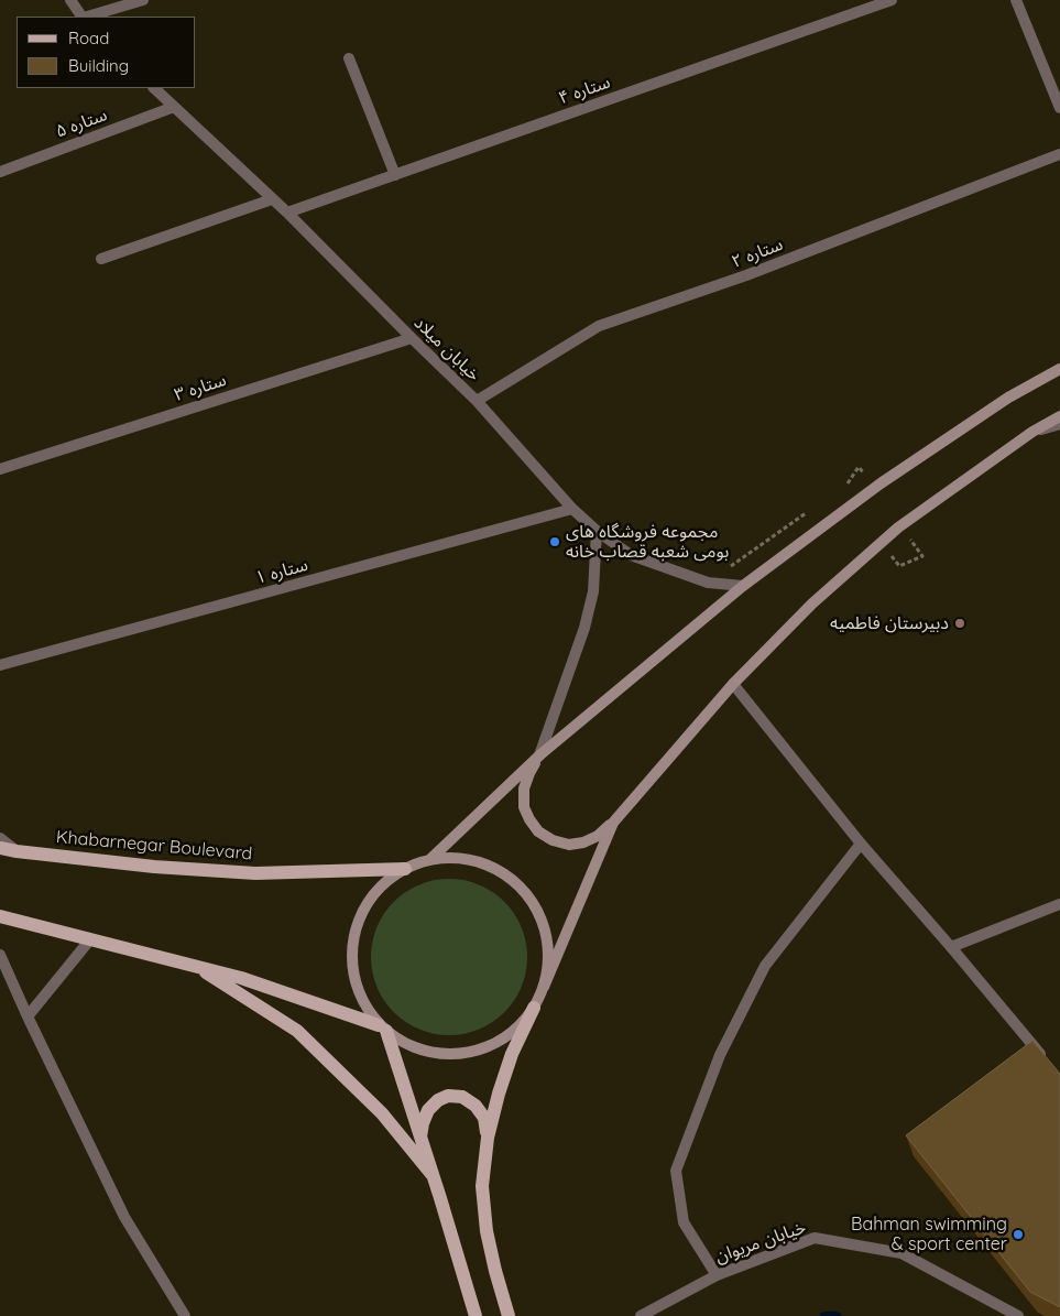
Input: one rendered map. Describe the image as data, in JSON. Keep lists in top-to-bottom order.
{
  "streets": {
    "main road": ["Khabarnegar Boulevard"],
    "street": [
      "ستاره ۴",
      "ستاره ۵",
      "ستاره ۲",
      "خیابان میلاد",
      "ستاره ۳",
      "ستاره ۱",
      "خیابان مریوان"
    ]
  },
  "crossings": [
    ["ستاره ۴", "خیابان میلاد"],
    ["ستاره ۵", "خیابان میلاد"],
    ["ستاره ۲", "خیابان میلاد"],
    ["خیابان میلاد", "ستاره ۳"],
    ["خیابان میلاد", "ستاره ۱"]
  ],
  "places": ["مجموعه فروشگاه های بومی شعبه قصاب خانه", "دبیرستان فاطمیه", "Bahman swimming & sport center"],
  "legend": ["Road", "Building"]
}
